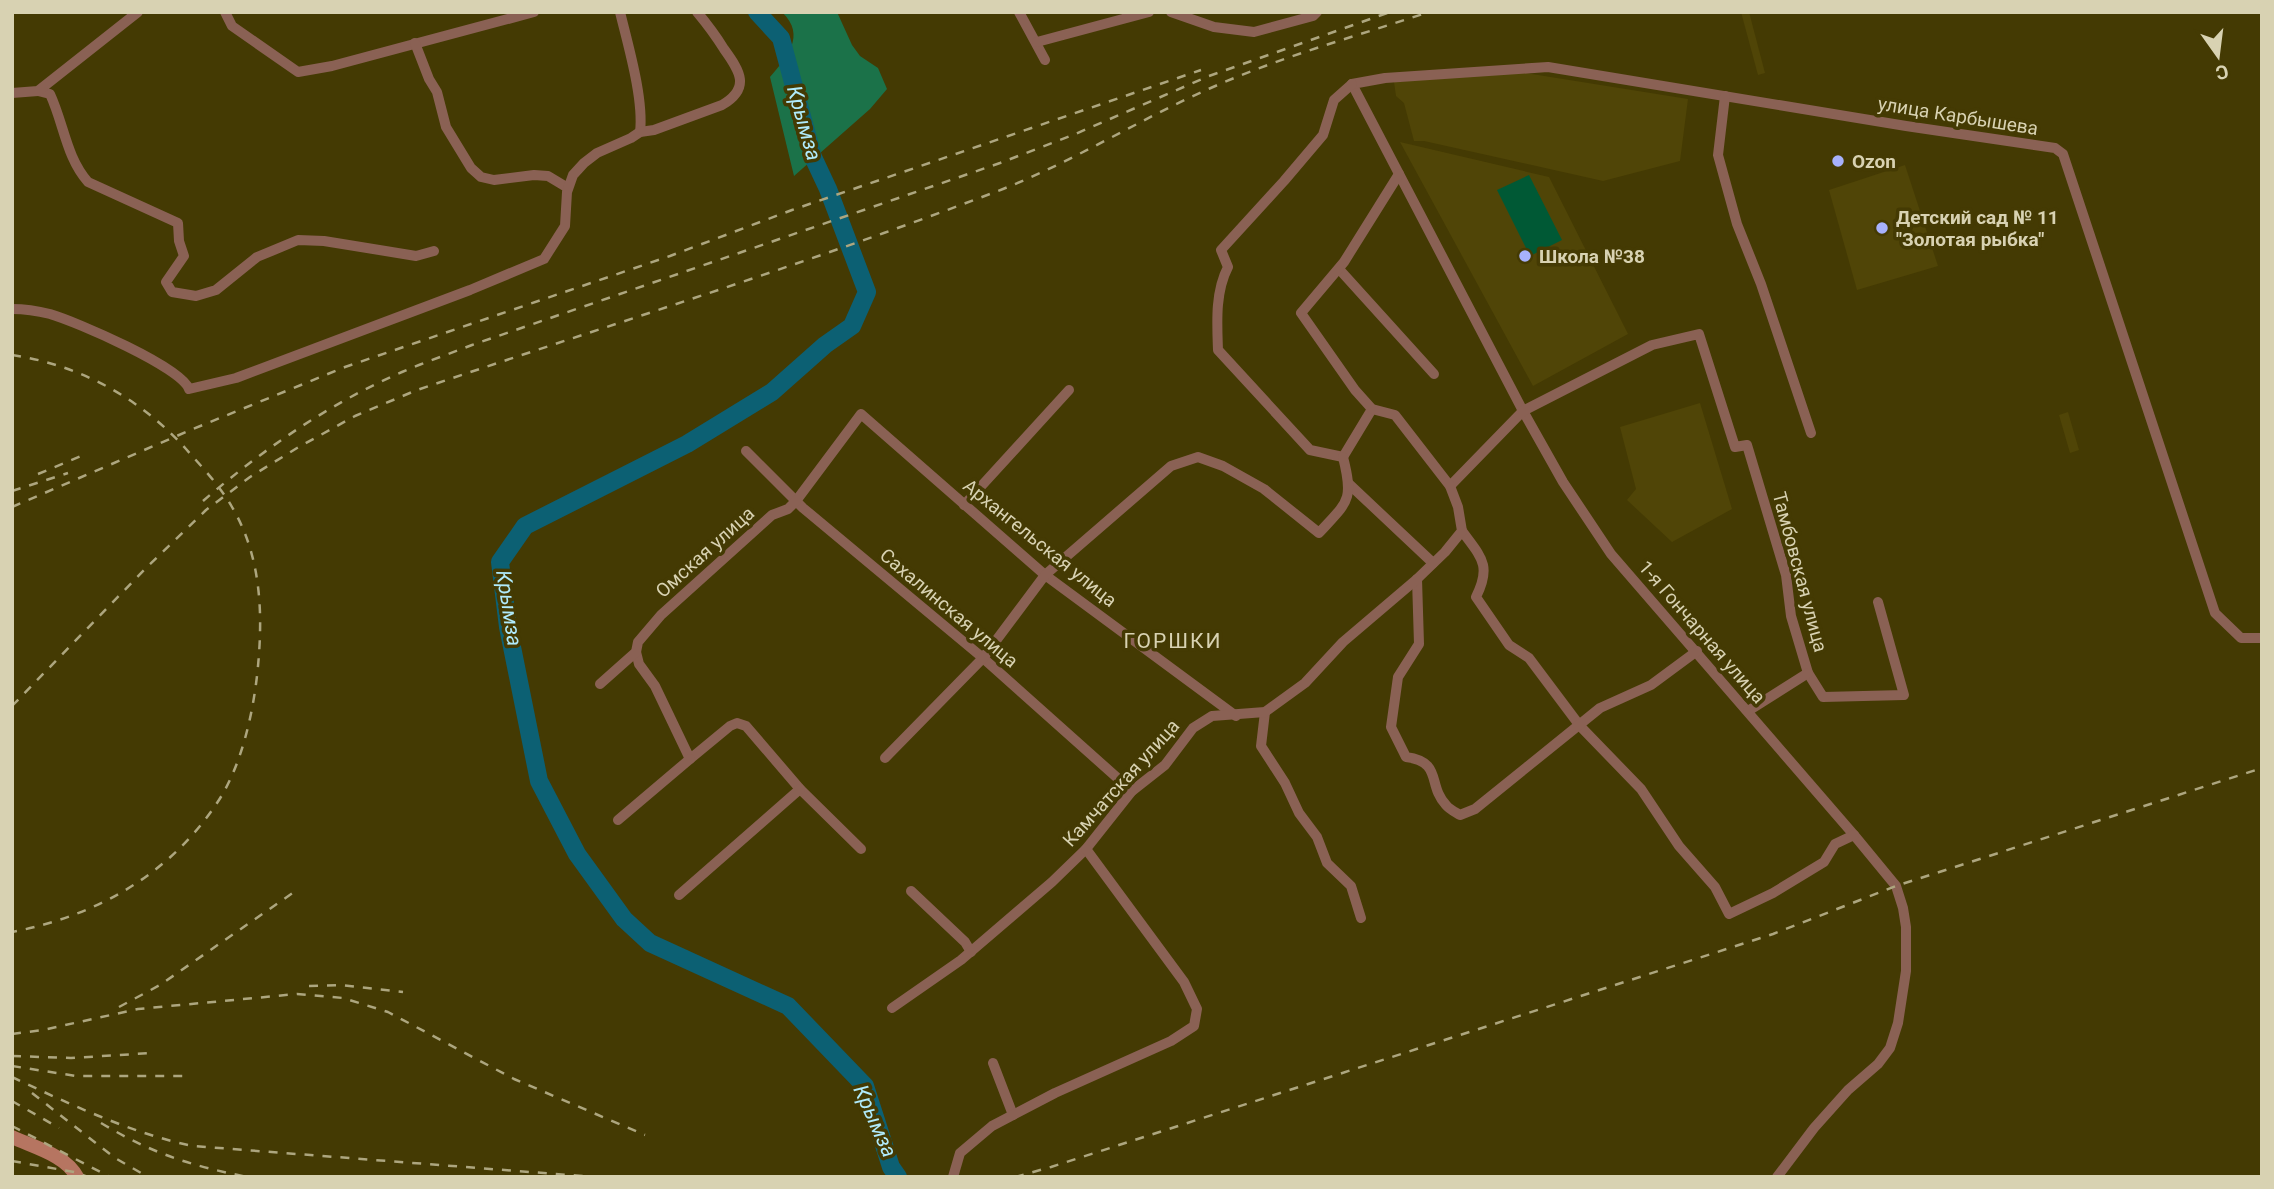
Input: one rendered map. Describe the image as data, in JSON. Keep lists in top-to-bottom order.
{
  "streets": {
    "street": [
      "улица Карбышева",
      "Архангельская улица",
      "Омская улица",
      "Тамбовская улица",
      "Сахалинская улица",
      "1-я Гончарная улица",
      "Камчатская улица"
    ]
  },
  "crossings": [
    ["улица Карбышева", "1-я Гончарная улица"],
    ["Архангельская улица", "Омская улица"],
    ["Архангельская улица", "Камчатская улица"],
    ["Омская улица", "Сахалинская улица"],
    ["Тамбовская улица", "1-я Гончарная улица"],
    ["Сахалинская улица", "Камчатская улица"]
  ],
  "districts": ["ГОРШКИ"],
  "water": ["Крымза"],
  "places": ["Ozon", "Детский сад № 11 \"Золотая рыбка\"", "Школа №38"],
  "north": "bottom"
}
